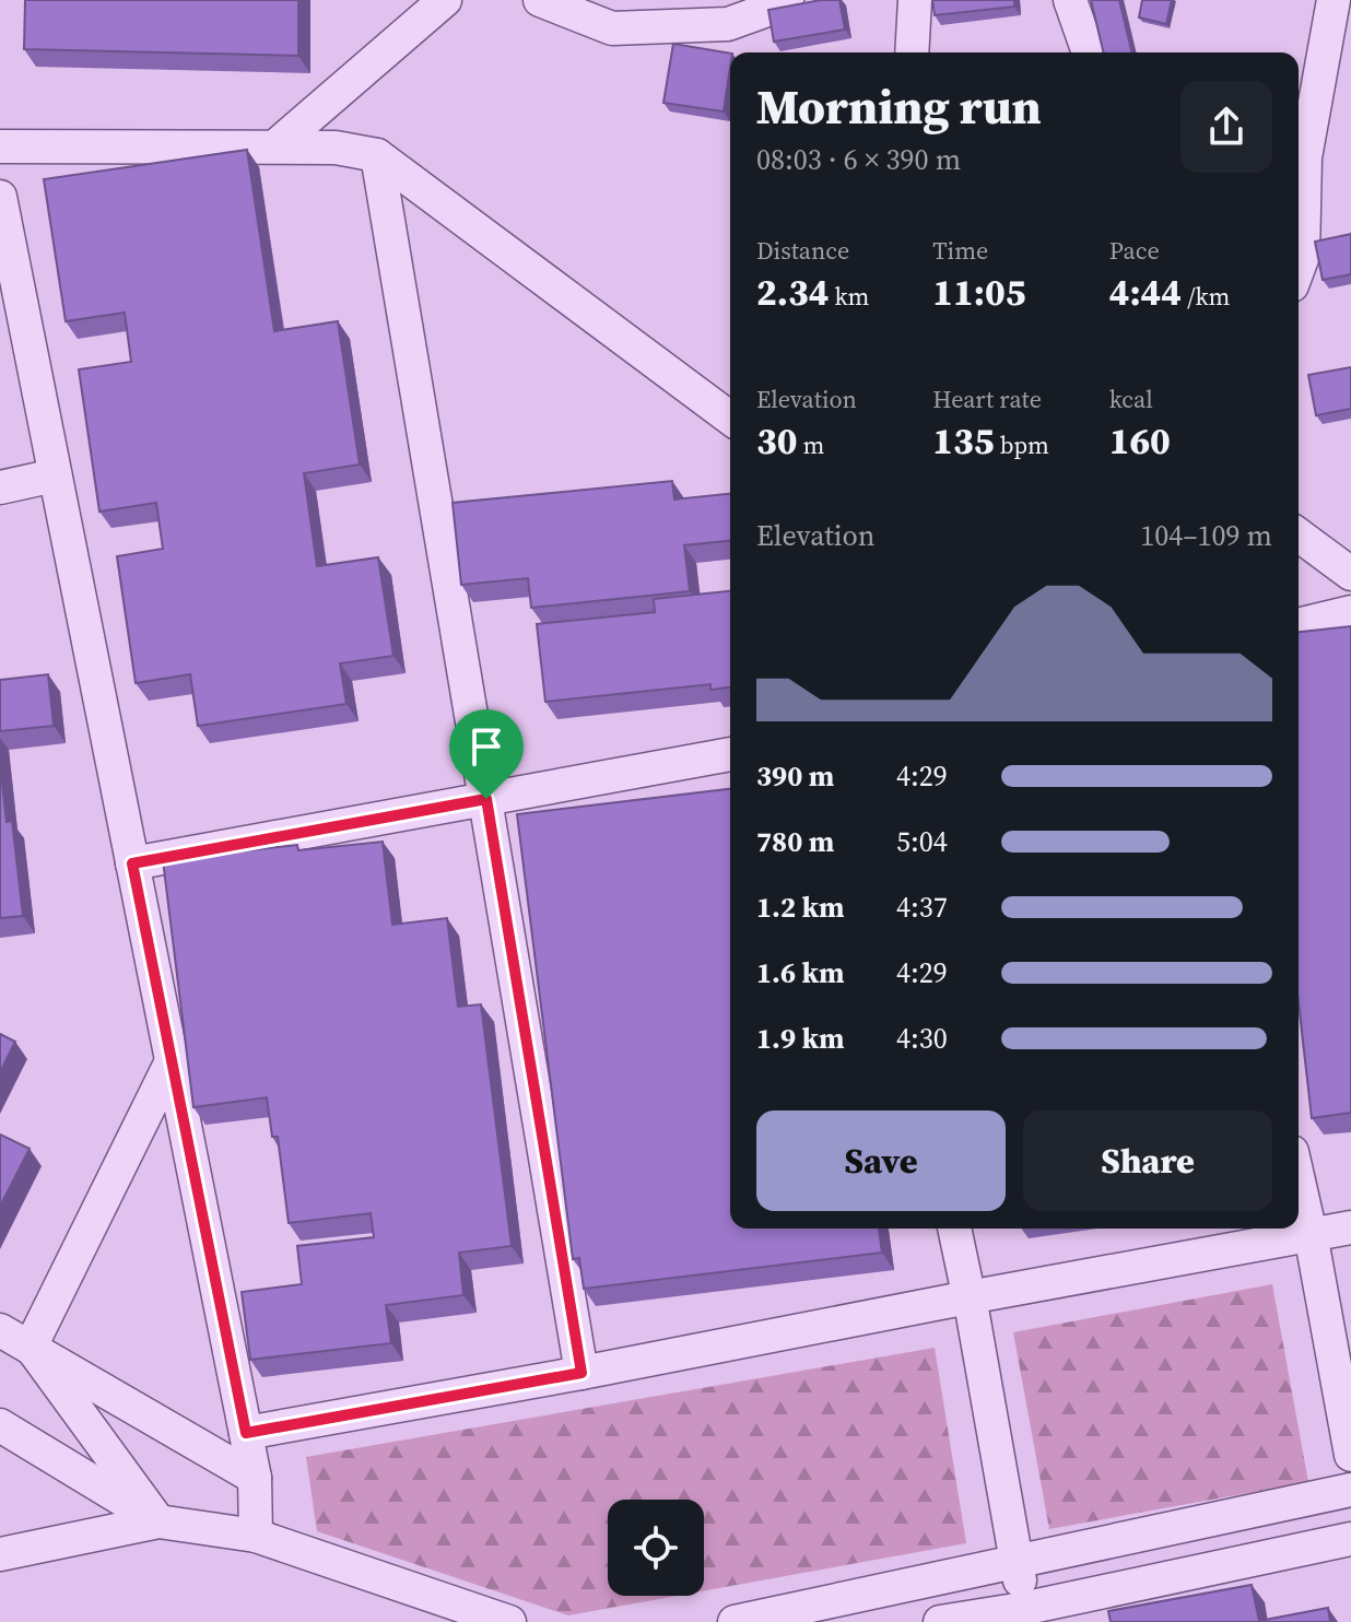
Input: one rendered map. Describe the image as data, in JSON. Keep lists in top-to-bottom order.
{
  "page": {
    "heading": ["Morning run", "08:03 · 6 × 390 m"],
    "stats": [
      ["Distance", "2.34 km"],
      ["Time", "11:05"],
      ["Pace", "4:44 /km"],
      ["Elevation", "30 m"],
      ["Heart rate", "135 bpm"],
      ["kcal", "160"]
    ],
    "chart": ["Elevation", "104–109 m"],
    "list": [
      {
        "name": "390 m",
        "note": "4:29"
      },
      {
        "name": "780 m",
        "note": "5:04"
      },
      {
        "name": "1.2 km",
        "note": "4:37"
      },
      {
        "name": "1.6 km",
        "note": "4:29"
      },
      {
        "name": "1.9 km",
        "note": "4:30"
      }
    ],
    "buttons": ["Save", "Share"]
  }
}
